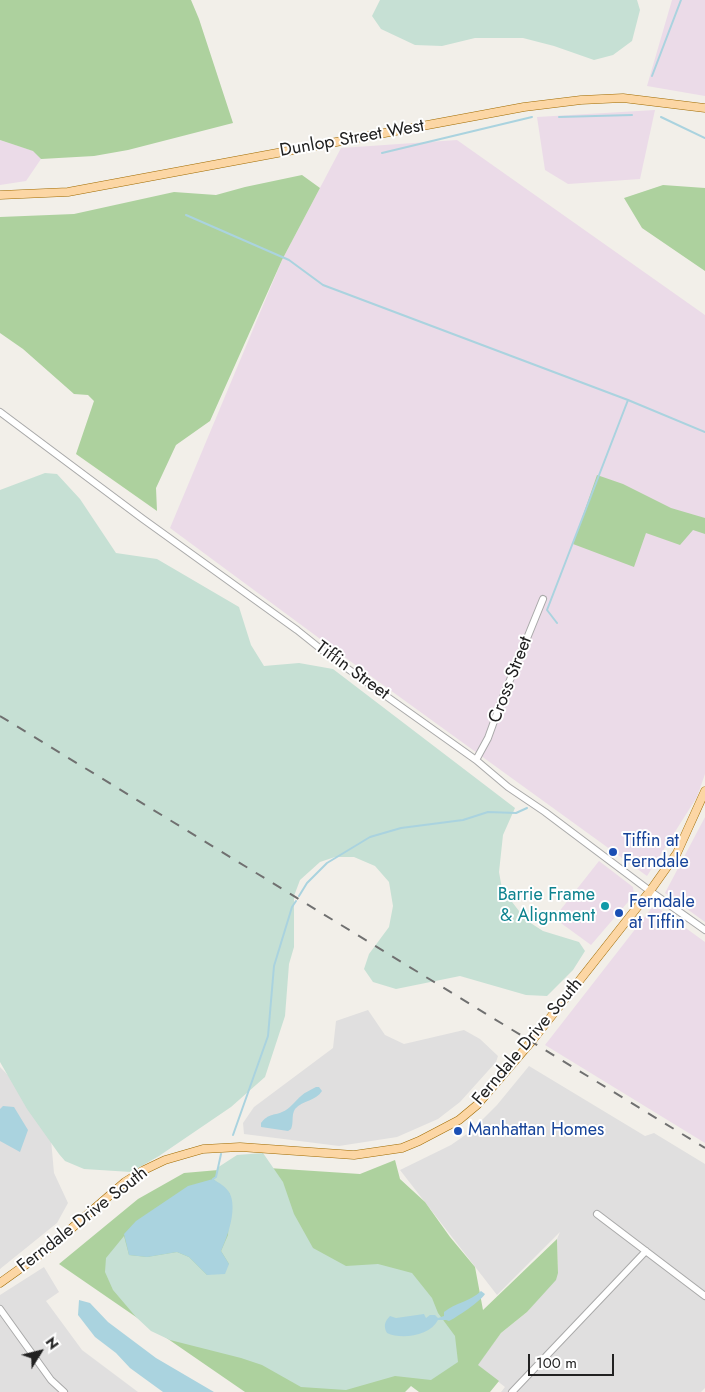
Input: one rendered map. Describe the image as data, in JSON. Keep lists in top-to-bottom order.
{
  "streets": {
    "main road": ["Dunlop Street West", "Ferndale Drive South"],
    "street": ["Tiffin Street", "Cross Street"]
  },
  "crossings": [
    ["Tiffin Street", "Cross Street"],
    ["Tiffin Street", "Ferndale Drive South"]
  ],
  "places": [
    "Tiffin at Ferndale",
    "Barrie Frame & Alignment",
    "Ferndale at Tiffin",
    "Manhattan Homes"
  ],
  "scale_bar": "100 m",
  "north": "top right"
}
